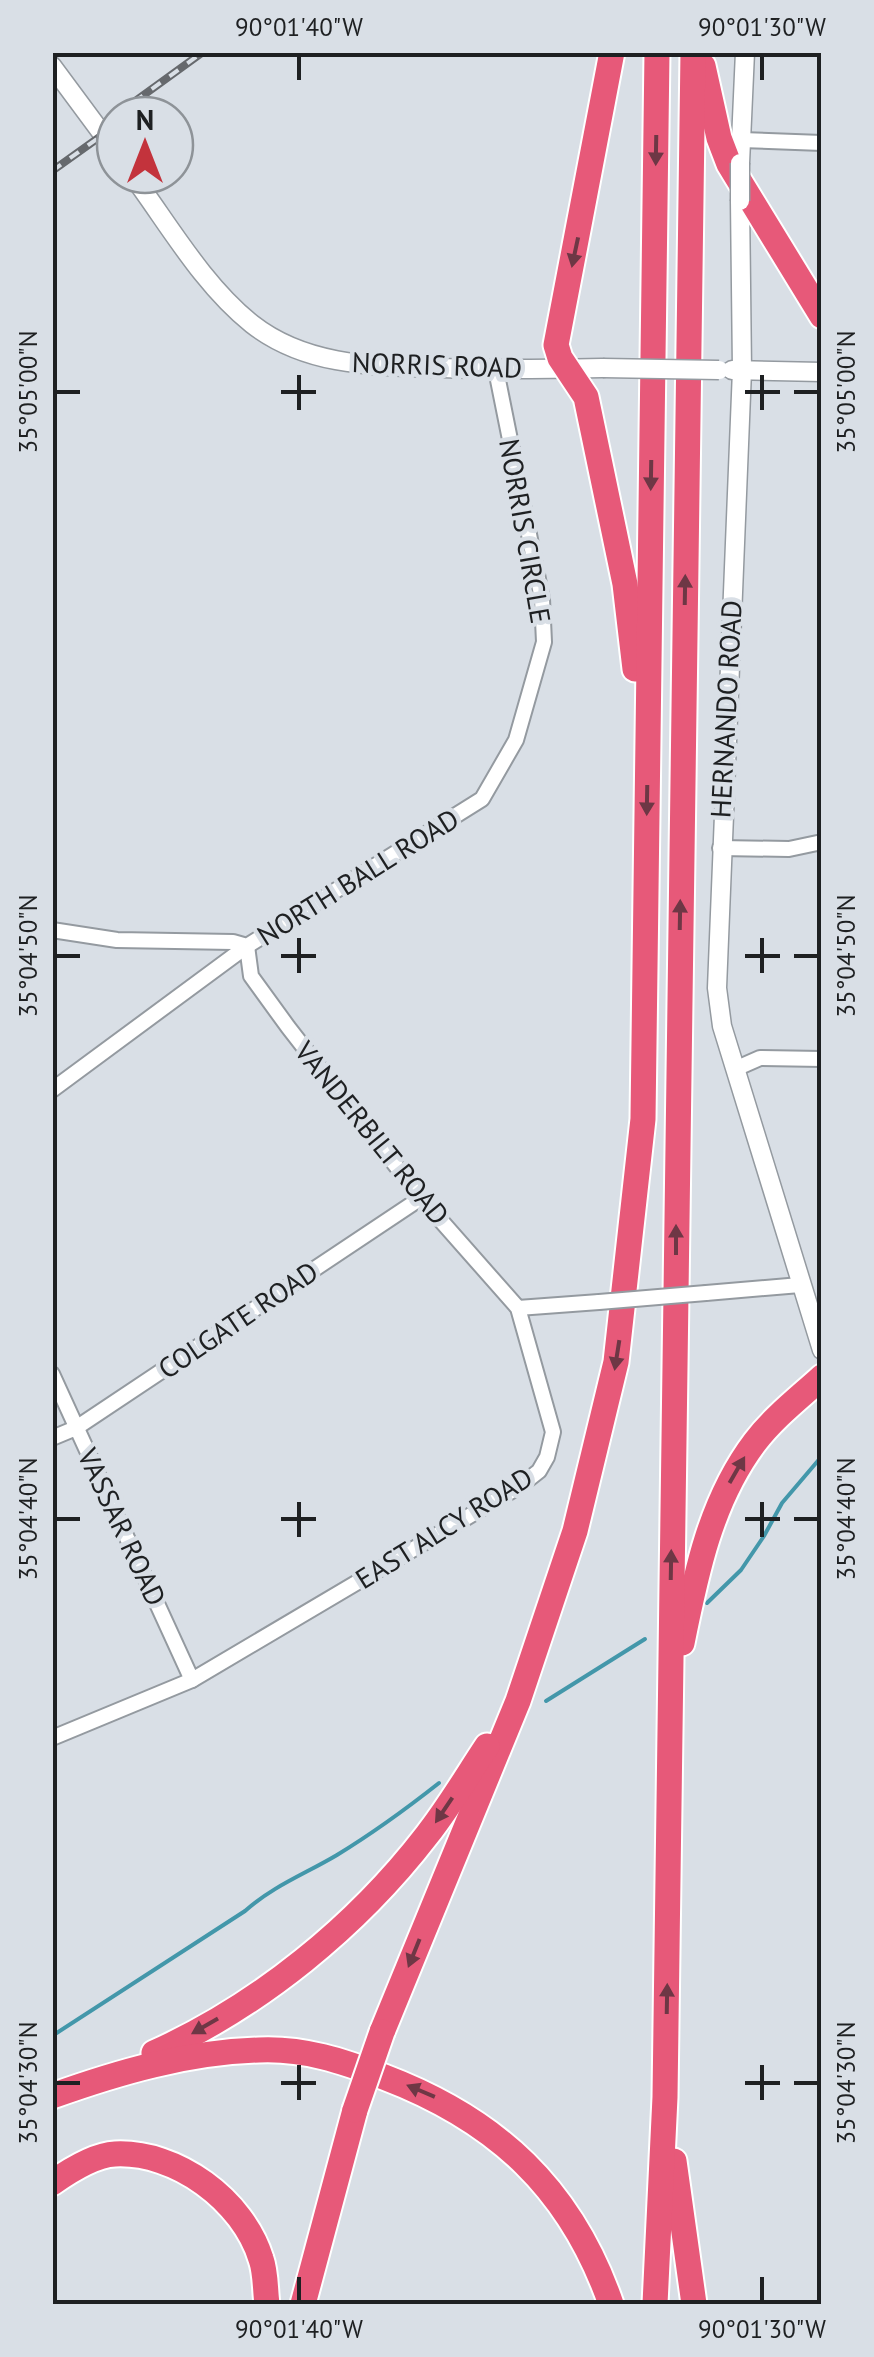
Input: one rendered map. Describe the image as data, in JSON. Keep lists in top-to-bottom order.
{
  "streets": {
    "main road": ["NORRIS ROAD", "HERNANDO ROAD"],
    "street": [
      "NORRIS CIRCLE",
      "NORTH BALL ROAD",
      "VANDERBILT ROAD",
      "COLGATE ROAD",
      "VASSAR ROAD",
      "EAST ALCY ROAD"
    ]
  },
  "crossings": [
    ["NORRIS ROAD", "NORRIS CIRCLE"],
    ["NORRIS ROAD", "HERNANDO ROAD"],
    ["NORRIS CIRCLE", "NORTH BALL ROAD"],
    ["NORTH BALL ROAD", "VANDERBILT ROAD"],
    ["VANDERBILT ROAD", "COLGATE ROAD"],
    ["VANDERBILT ROAD", "EAST ALCY ROAD"],
    ["COLGATE ROAD", "VASSAR ROAD"],
    ["VASSAR ROAD", "EAST ALCY ROAD"]
  ],
  "north": "top",
  "coordinates": [
    "90°01'40\"W",
    "90°01'30\"W",
    "35°05'00\"N",
    "35°04'50\"N",
    "35°04'40\"N",
    "35°04'30\"N"
  ]
}
